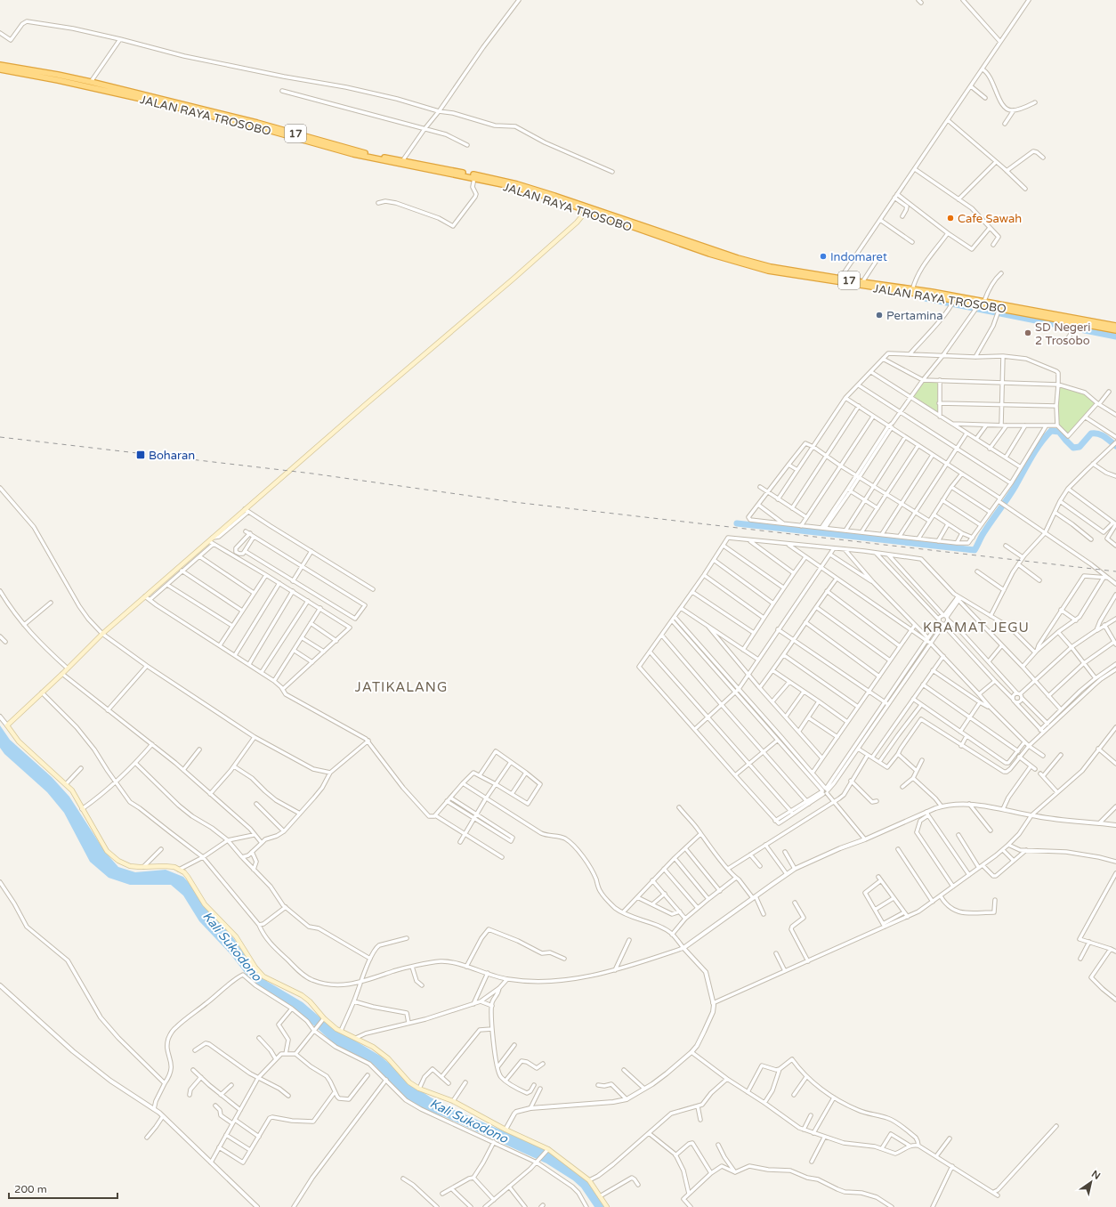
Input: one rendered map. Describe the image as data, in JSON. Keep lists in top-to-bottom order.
{
  "streets": {
    "highway": ["JALAN RAYA TROSOBO", "17"]
  },
  "districts": ["KRAMAT JEGU", "JATIKALANG"],
  "water": ["Kali Sukodono"],
  "places": {
    "other": [
      "Cafe Sawah",
      "Indomaret",
      "Pertamina",
      "SD Negeri 2 Trosobo"
    ],
    "transit": ["Boharan"]
  },
  "scale_bar": "200 m",
  "north": "top right"
}
